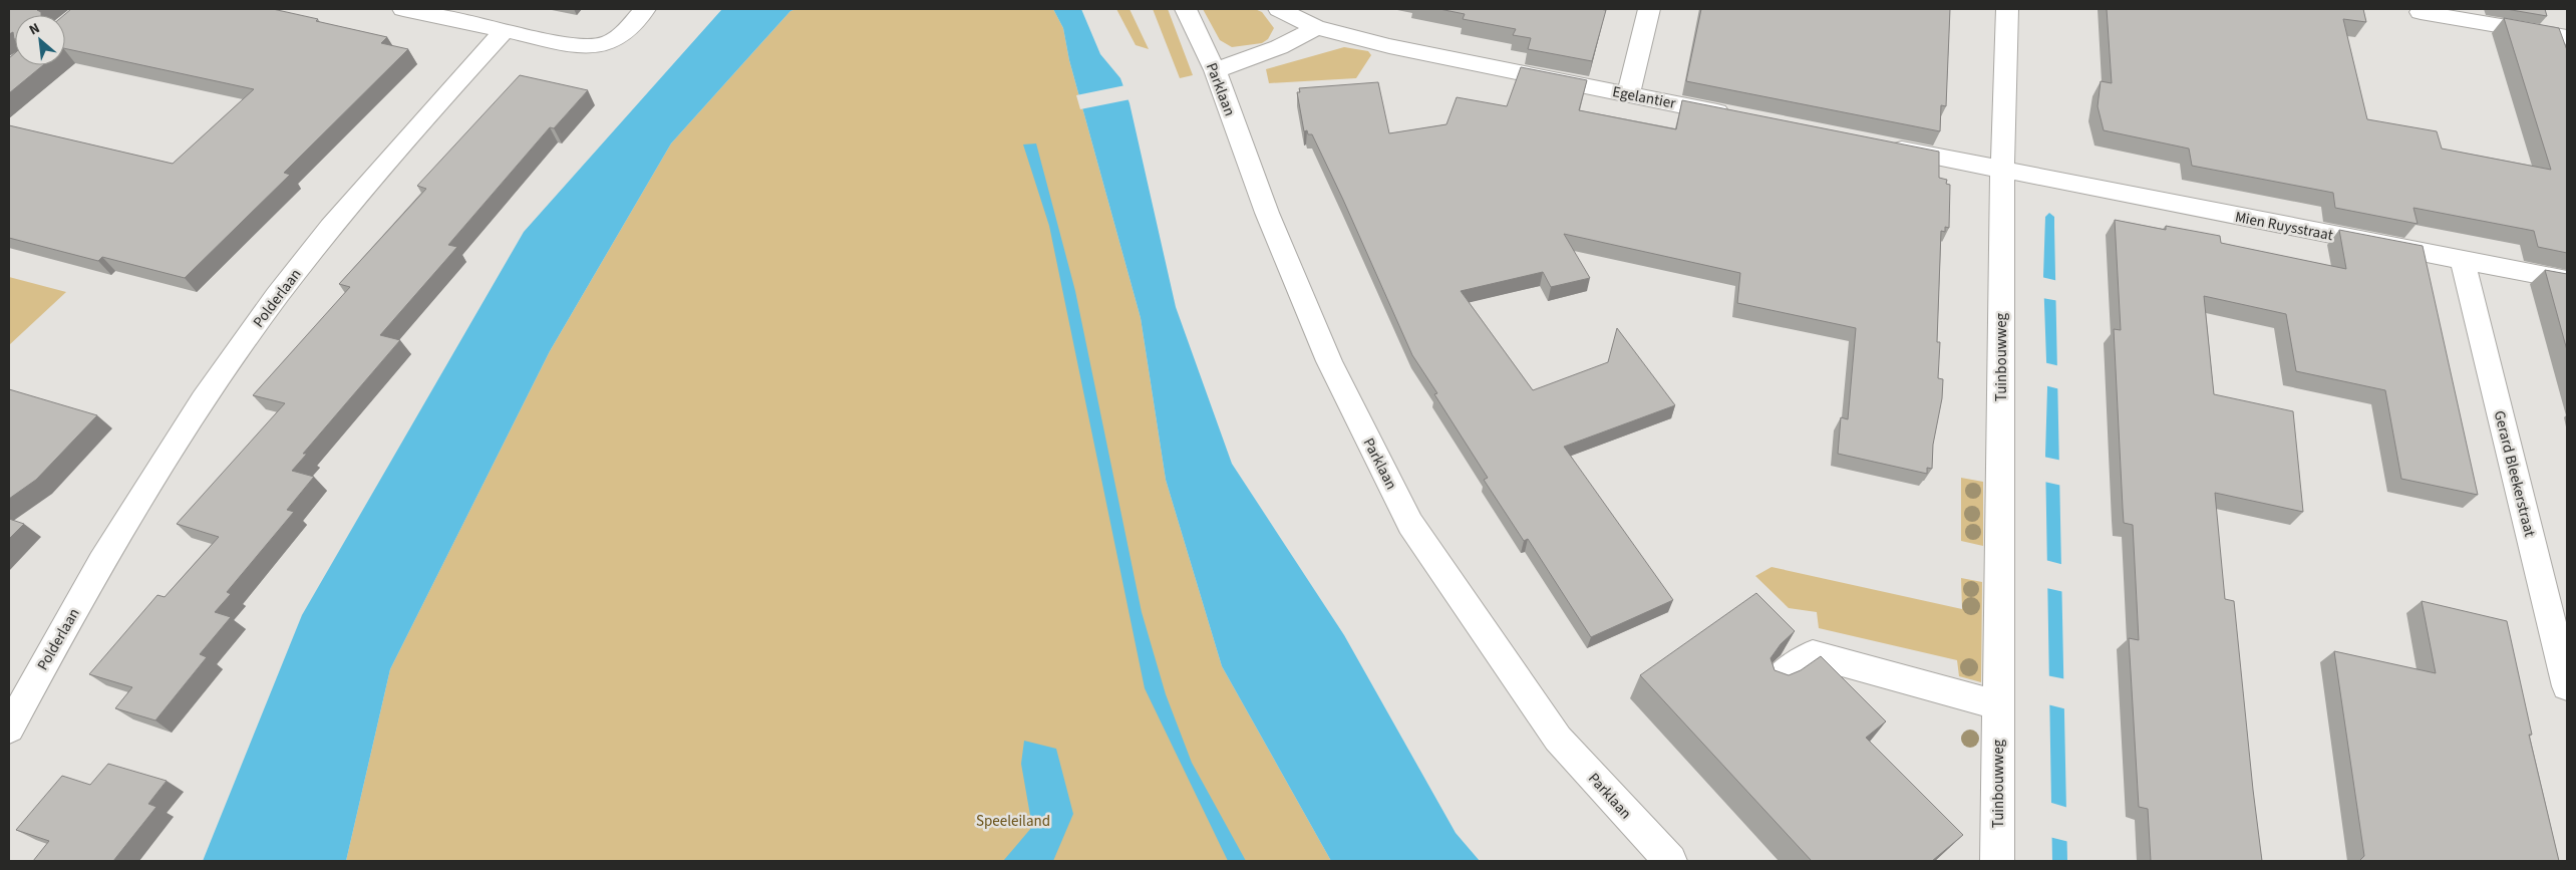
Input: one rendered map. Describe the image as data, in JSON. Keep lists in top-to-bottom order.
{
  "streets": {
    "street": [
      "Parklaan",
      "Egelantier",
      "Mien Ruysstraat",
      "Polderlaan",
      "Tuinbouwweg",
      "Gerard Bleekerstraat"
    ]
  },
  "crossings": [
    ["Mien Ruysstraat", "Tuinbouwweg"],
    ["Mien Ruysstraat", "Gerard Bleekerstraat"]
  ],
  "parks": ["Speeleiland"],
  "north": "top left"
}
